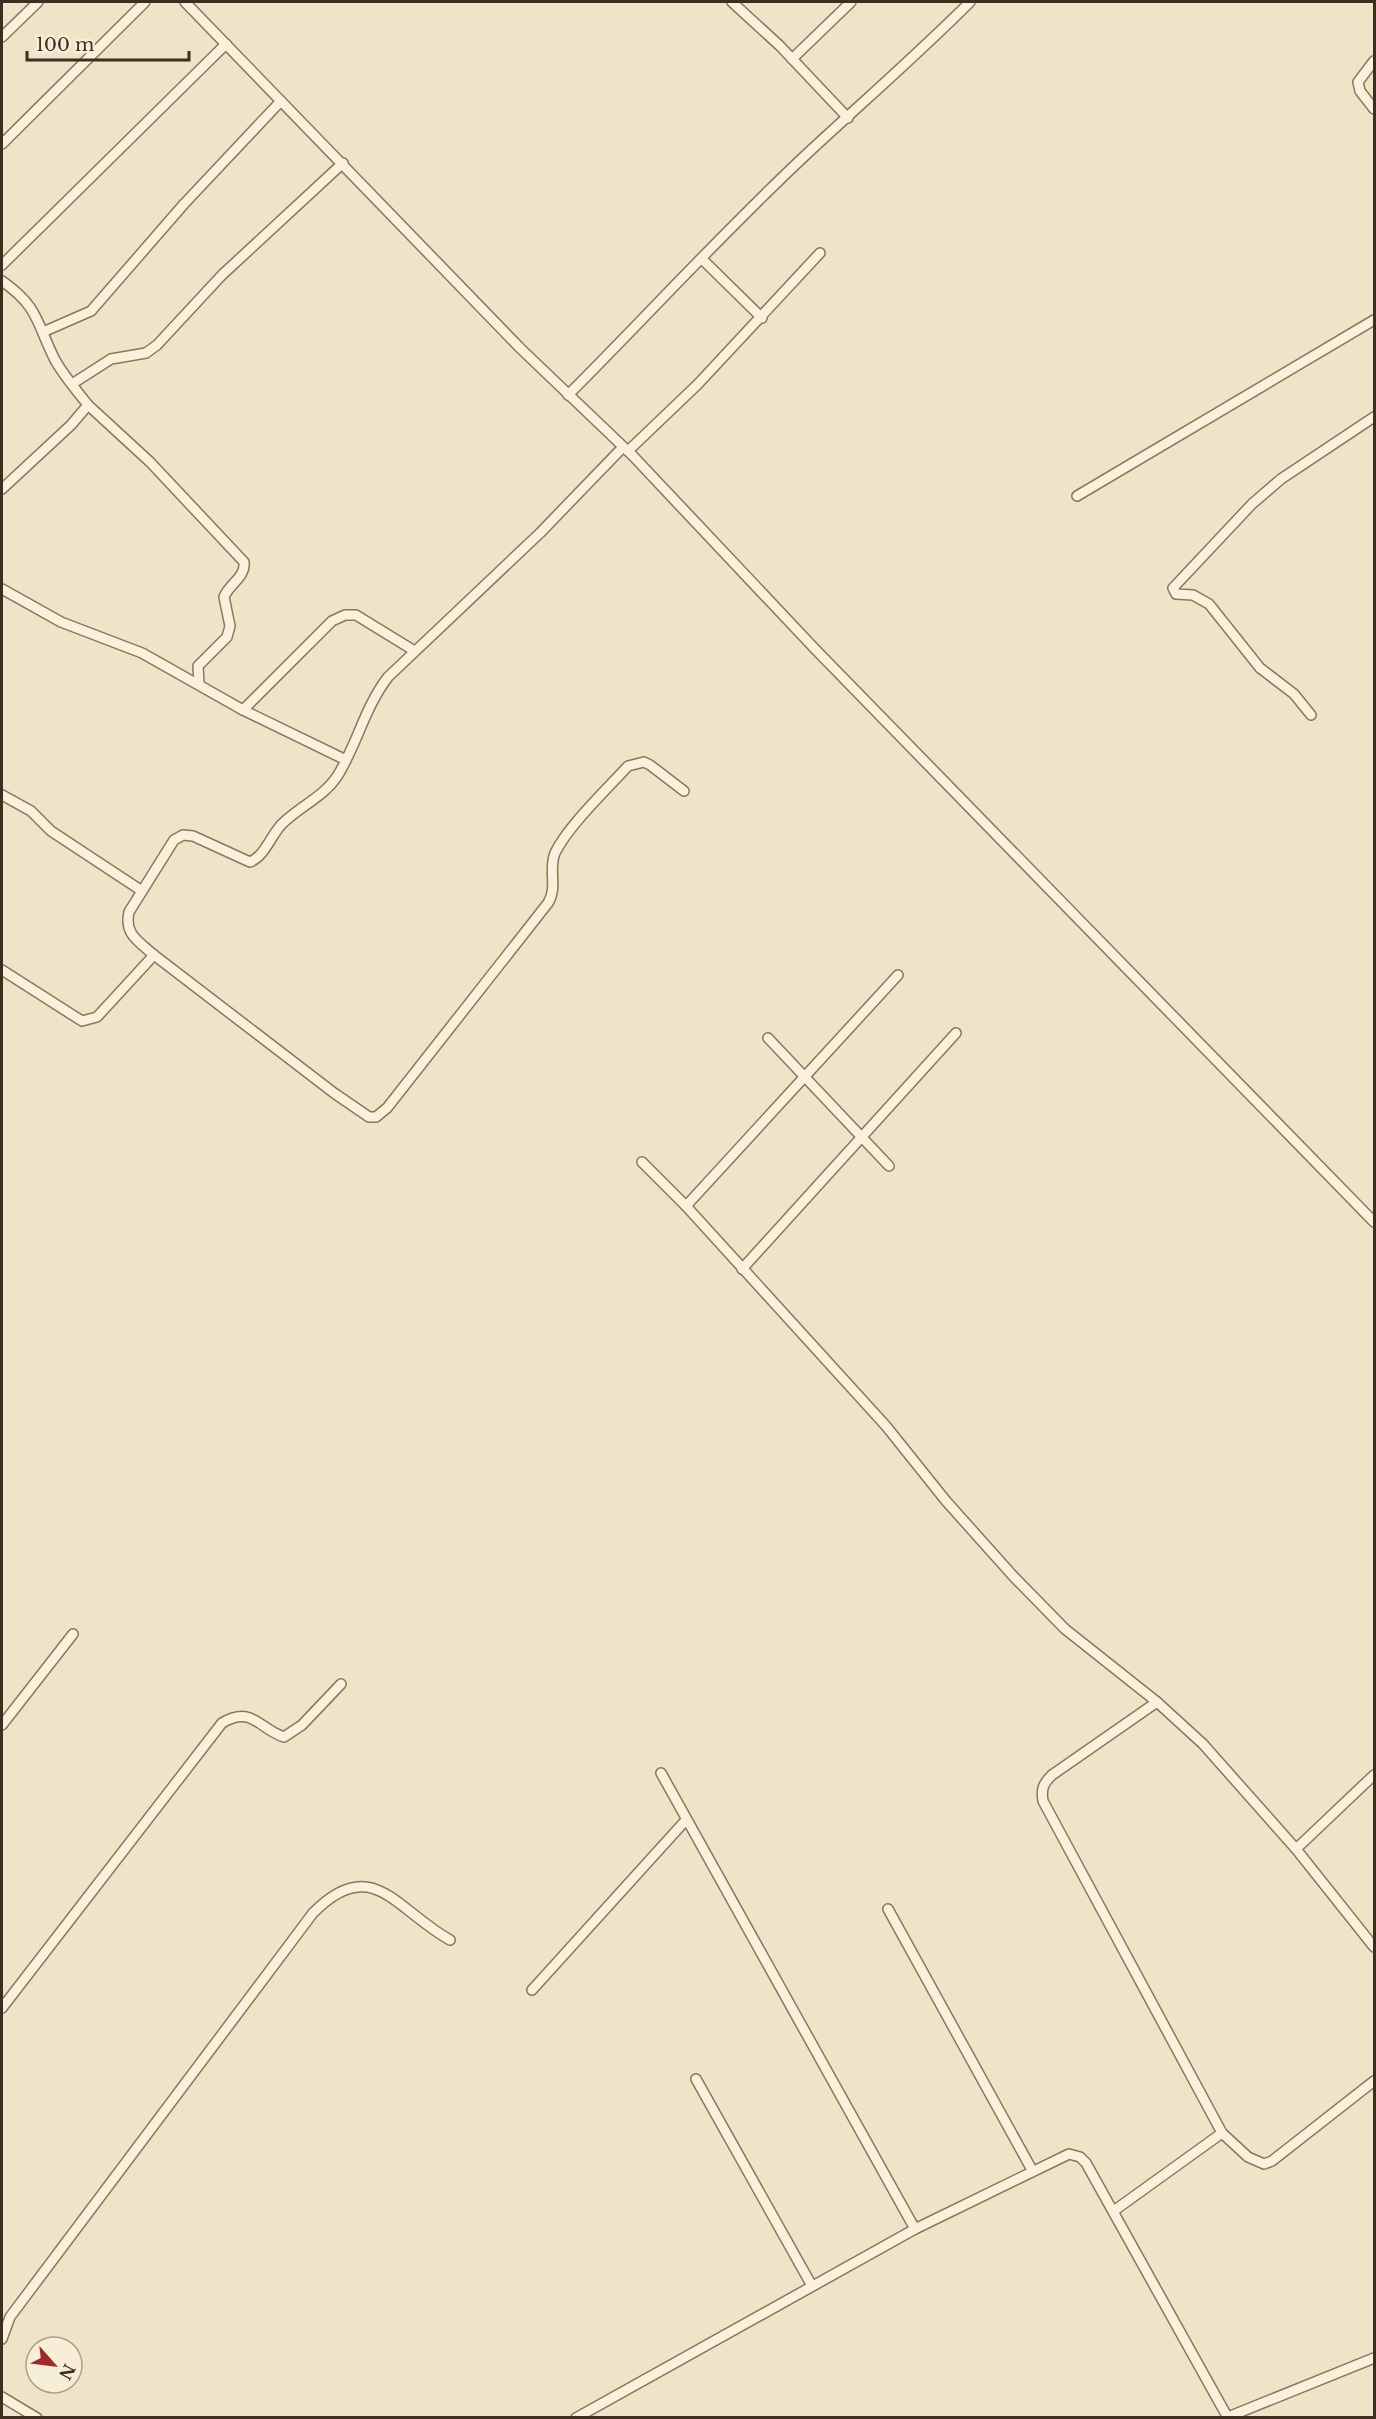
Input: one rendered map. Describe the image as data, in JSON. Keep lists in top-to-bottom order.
{
  "scale_bar": "100 m",
  "north": "bottom right"
}
